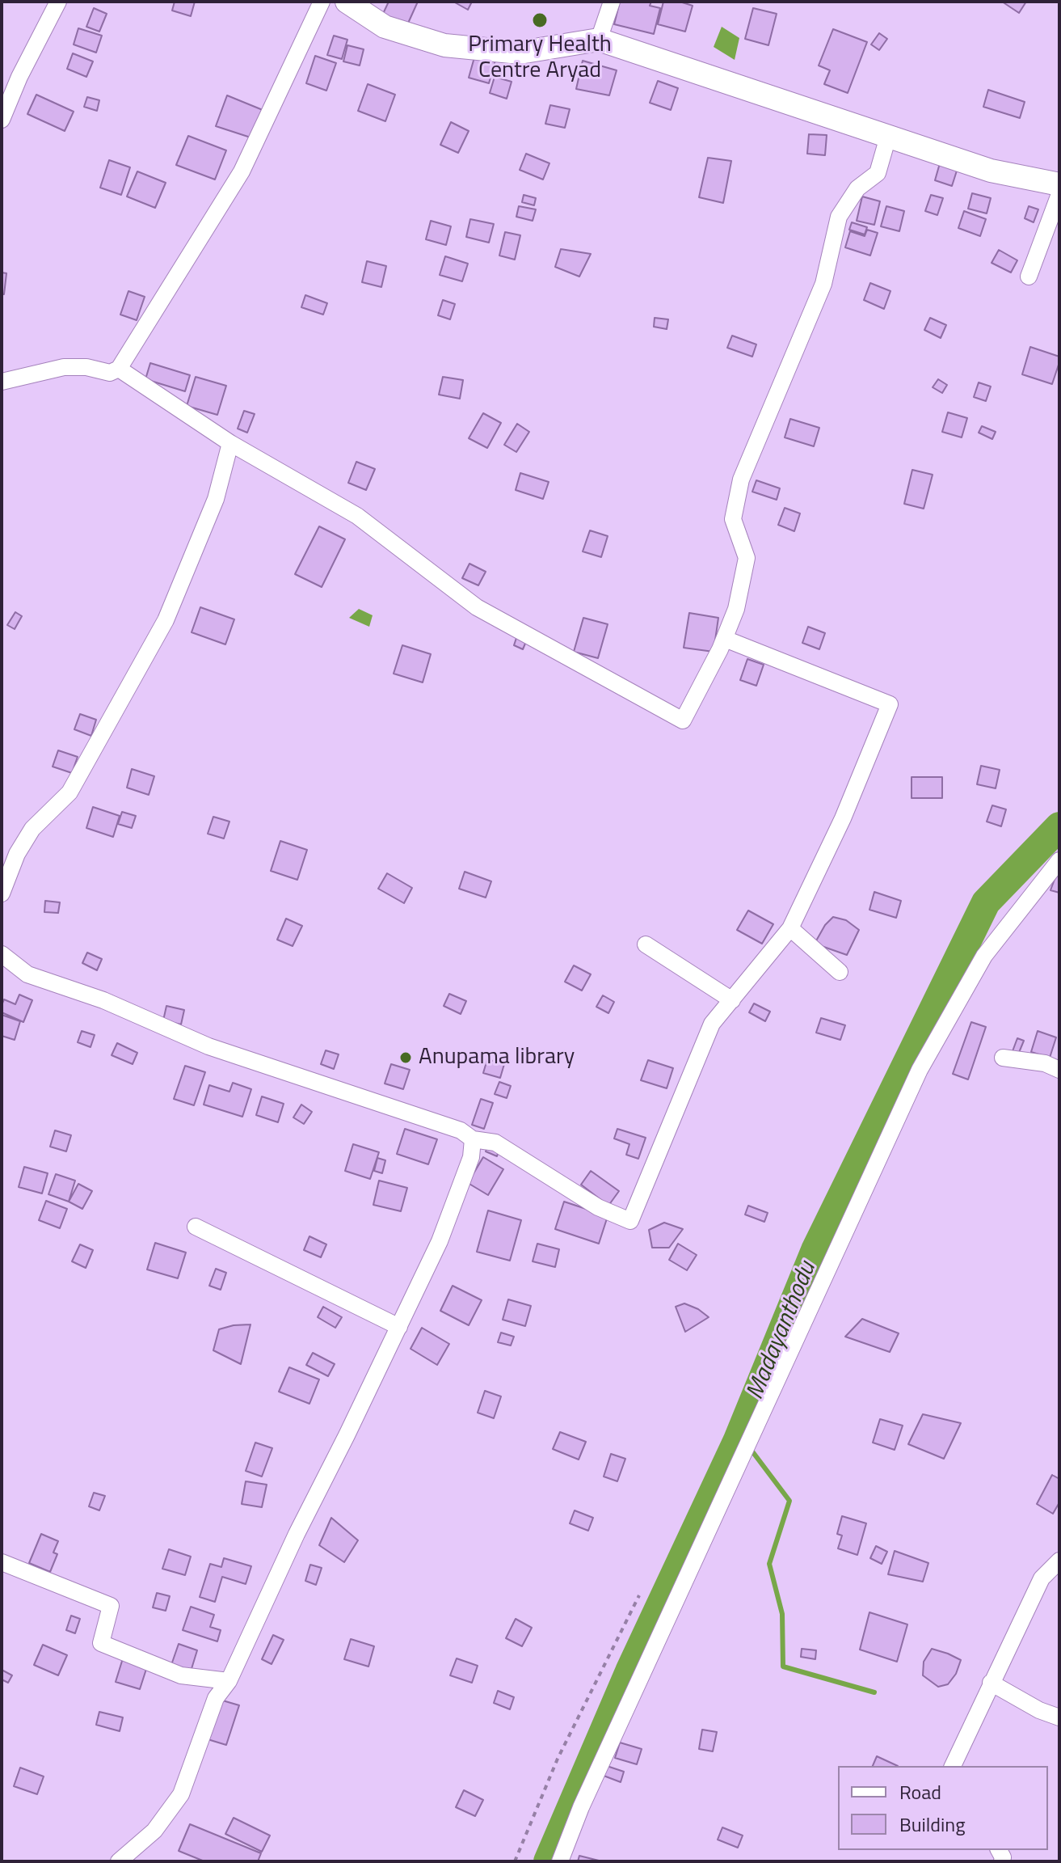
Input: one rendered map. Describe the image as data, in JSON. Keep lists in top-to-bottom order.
{
  "water": ["Madayanthodu"],
  "places": ["Primary Health Centre Aryad", "Anupama library"],
  "legend": ["Road", "Building"]
}
